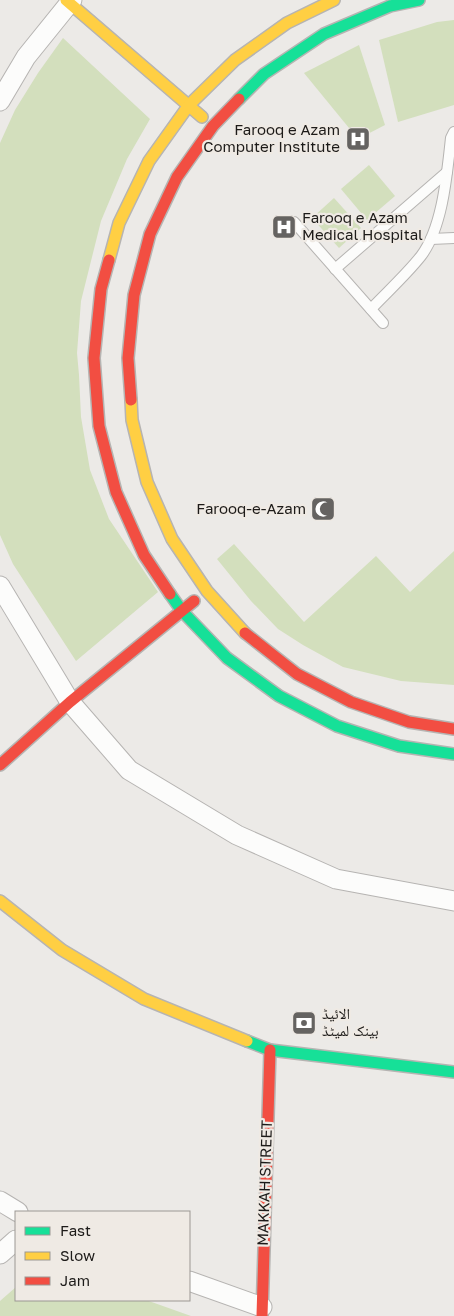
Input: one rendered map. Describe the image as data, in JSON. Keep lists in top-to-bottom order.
{
  "streets": {
    "street": ["MAKKAH STREET"]
  },
  "places": {
    "hospital": ["Farooq e Azam Computer Institute", "Farooq e Azam Medical Hospital"],
    "mosque": ["Farooq-e-Azam"],
    "bank": ["الائیڈ بینک لمیٹڈ"]
  },
  "legend": ["Fast", "Slow", "Jam"]
}
